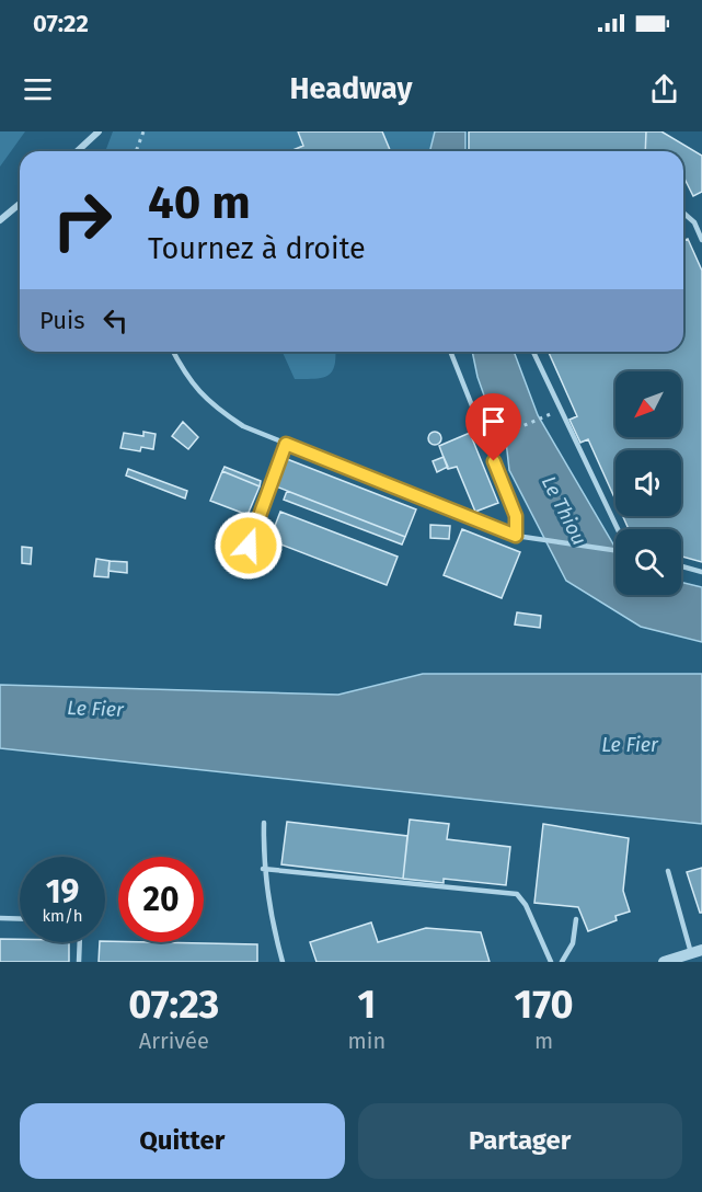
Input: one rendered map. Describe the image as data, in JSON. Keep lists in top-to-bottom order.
{
  "water": ["Le Thiou", "Le Fier"],
  "north": "bottom left",
  "page": {
    "status": "07:22",
    "header": "Headway",
    "turn": ["40 m", "Tournez à droite"],
    "then": "Puis",
    "speed": "19 km/h",
    "limit": "20",
    "eta": [
      "07:23",
      "Arrivée",
      "1",
      "min",
      "170",
      "m"
    ],
    "buttons": ["Quitter", "Partager"]
  }
}
